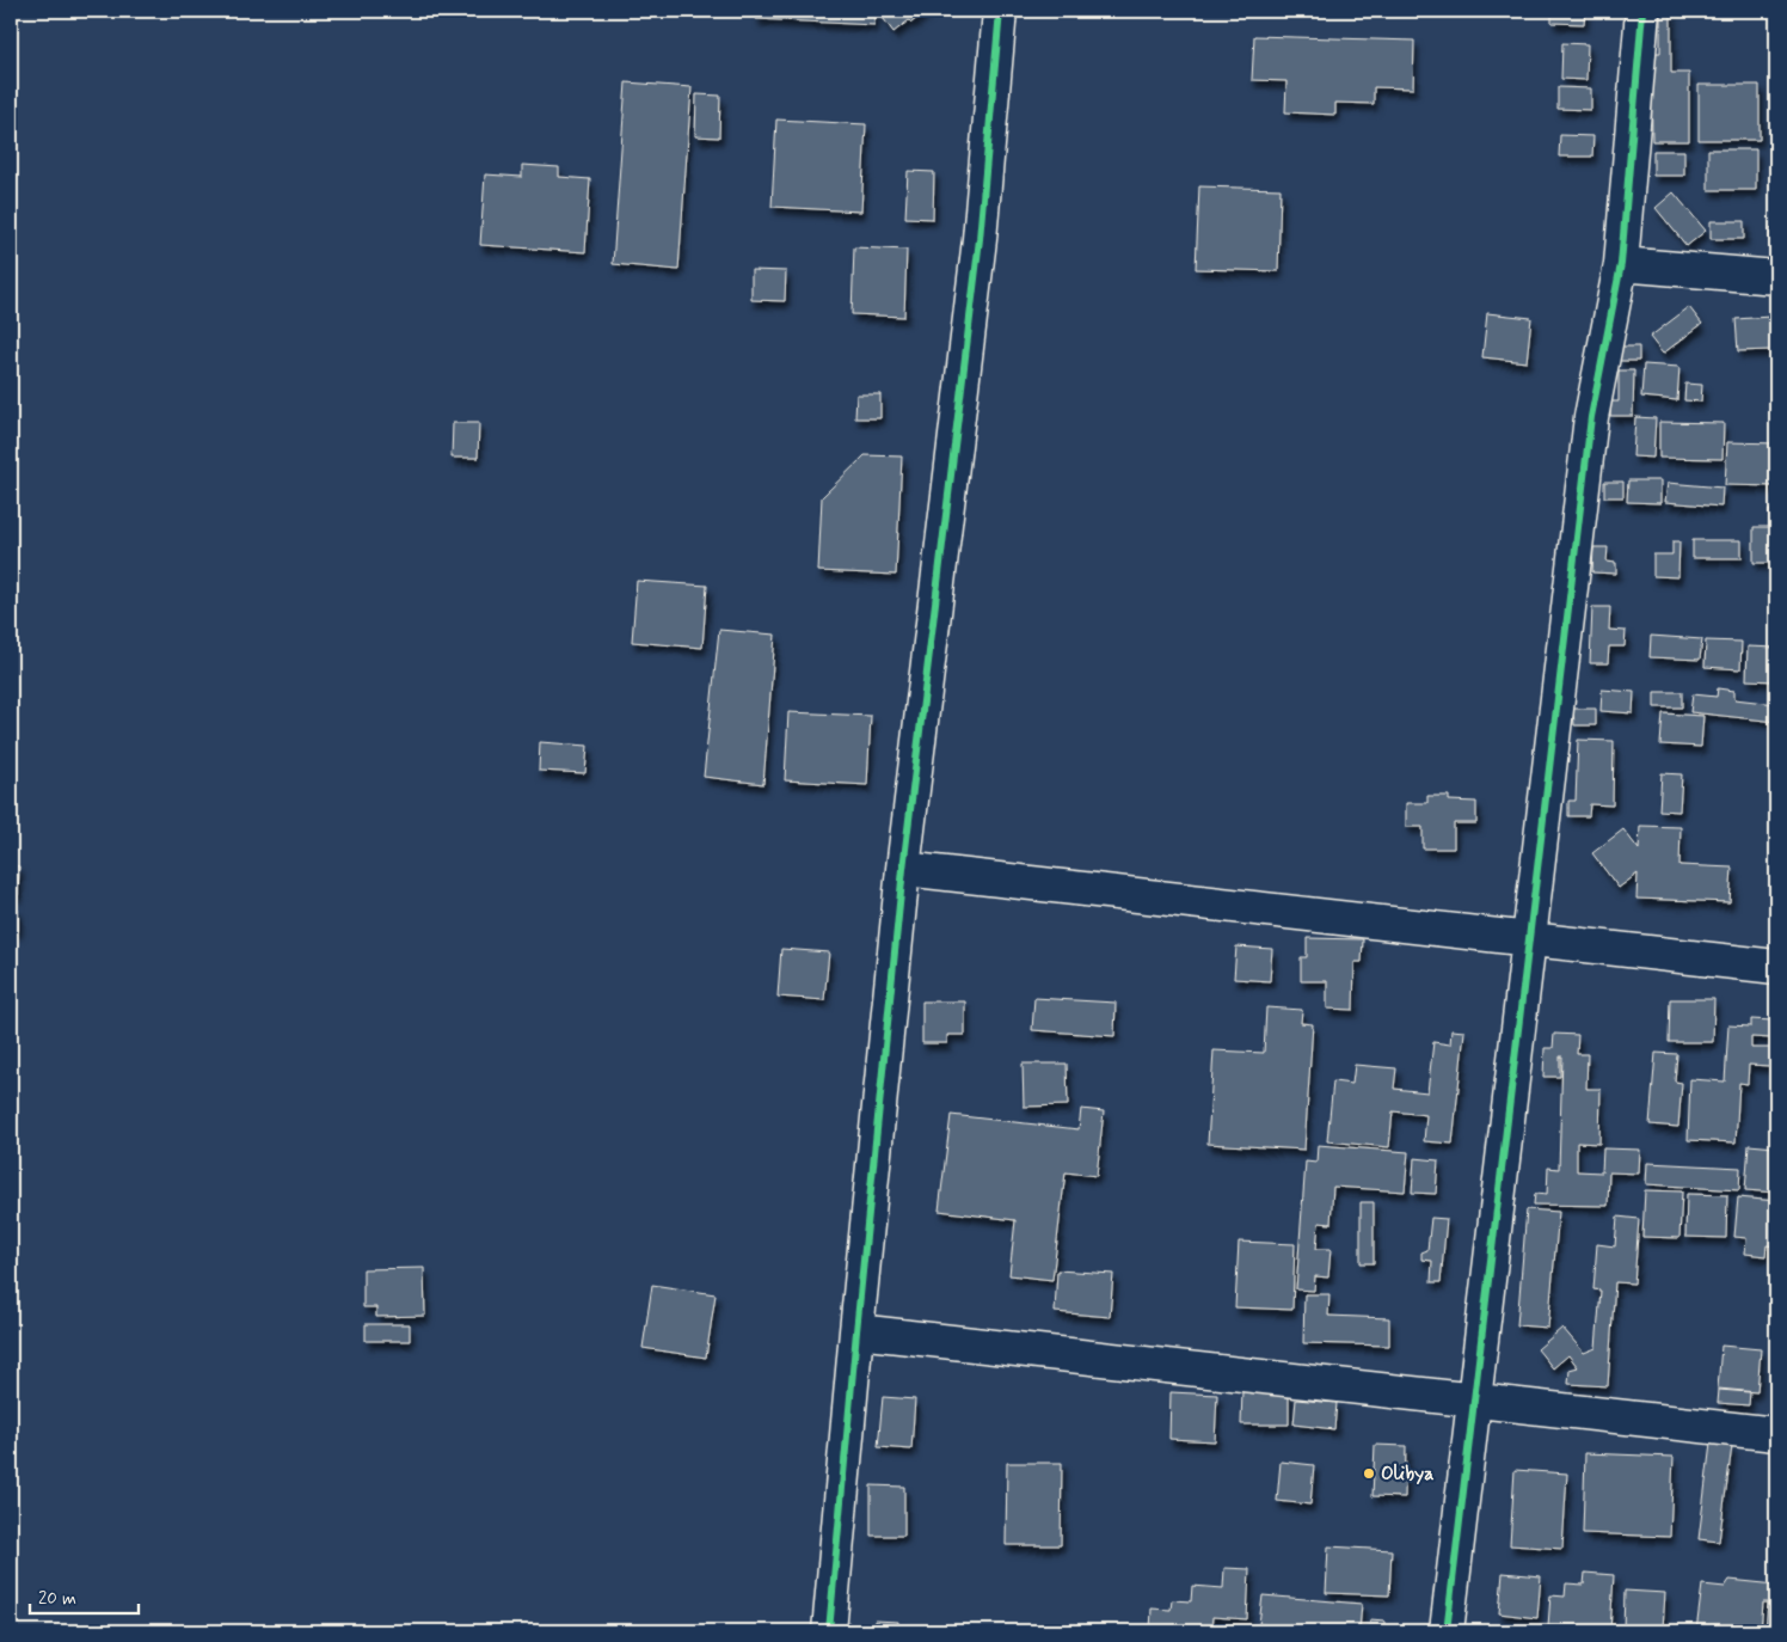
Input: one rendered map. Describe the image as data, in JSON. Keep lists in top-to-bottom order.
{
  "places": ["Olibya"],
  "scale_bar": "20 m"
}
